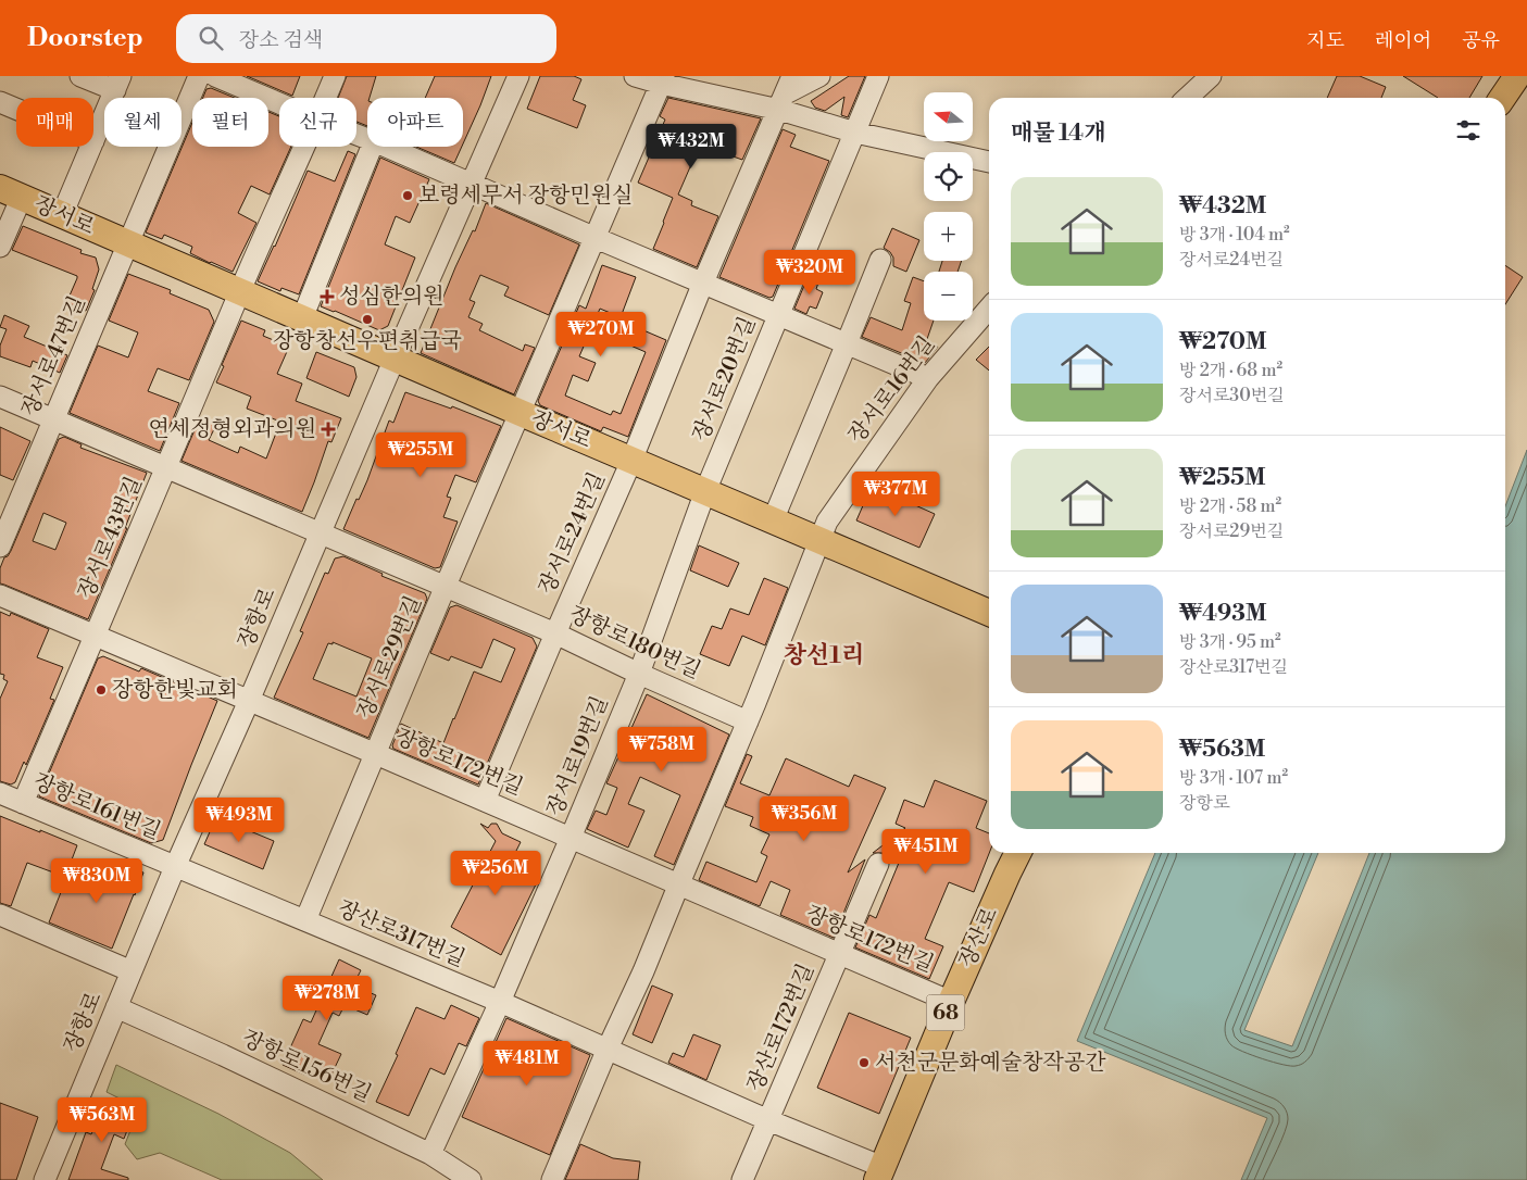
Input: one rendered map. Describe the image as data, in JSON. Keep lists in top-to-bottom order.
{
  "streets": {
    "main road": ["장서로", "장산로", "68"],
    "street": [
      "장서로47번길",
      "장서로20번길",
      "장서로16번길",
      "장서로24번길",
      "장서로43번길",
      "장항로",
      "장항로180번길",
      "장서로29번길",
      "장서로19번길",
      "장항로172번길",
      "장항로161번길",
      "장산로317번길",
      "장산로172번길",
      "장항로156번길"
    ]
  },
  "crossings": [
    ["장서로", "장서로47번길"],
    ["장서로", "장서로20번길"],
    ["장서로", "장서로16번길"],
    ["장서로", "장서로24번길"],
    ["장서로", "장서로43번길"],
    ["장서로", "장항로"],
    ["장서로", "장서로29번길"],
    ["장서로", "장서로19번길"],
    ["장서로47번길", "장항로180번길"],
    ["장서로20번길", "장서로19번길"],
    ["장서로16번길", "장항로180번길"],
    ["장서로16번길", "장항로172번길"],
    ["장서로24번길", "장항로180번길"],
    ["장서로24번길", "장항로172번길"],
    ["장서로43번길", "장항로180번길"],
    ["장서로43번길", "장항로172번길"],
    ["장서로43번길", "장항로161번길"],
    ["장항로", "장항로180번길"],
    ["장항로", "장항로172번길"],
    ["장항로", "장항로161번길"],
    ["장항로", "장산로317번길"],
    ["장항로", "장항로156번길"],
    ["장항로180번길", "장서로29번길"],
    ["장항로180번길", "장서로19번길"],
    ["장서로29번길", "장항로172번길"],
    ["장서로29번길", "장산로317번길"],
    ["장서로19번길", "장항로172번길"],
    ["장서로19번길", "장산로317번길"],
    ["장서로19번길", "장항로156번길"],
    ["장항로172번길", "장산로"],
    ["장항로172번길", "장산로172번길"],
    ["장항로161번길", "장산로317번길"],
    ["장산로317번길", "장산로"],
    ["장산로317번길", "장산로172번길"]
  ],
  "districts": ["창선1리"],
  "places": {
    "other": [
      "보령세무서 장항민원실",
      "장항창선우편취급국",
      "장항한빛교회",
      "서천군문화예술창작공간"
    ],
    "health": ["성심한의원", "연세정형외과의원"]
  },
  "north": "left",
  "page": {
    "header": "Doorstep",
    "search": "장소 검색",
    "nav": ["지도", "레이어", "공유"],
    "map_buttons": ["+", "−"],
    "chip": [
      "매매",
      "월세",
      "필터",
      "신규",
      "아파트"
    ],
    "heading": "매물 14개",
    "price": [
      "₩432M",
      "₩320M",
      "₩270M",
      "₩255M",
      "₩377M",
      "₩758M",
      "₩356M",
      "₩493M",
      "₩451M",
      "₩256M",
      "₩830M",
      "₩278M",
      "₩481M",
      "₩563M"
    ],
    "list": [
      {
        "name": "₩432M",
        "note": "방 3개 · 104 m² · 장서로24번길"
      },
      {
        "name": "₩270M",
        "note": "방 2개 · 68 m² · 장서로30번길"
      },
      {
        "name": "₩255M",
        "note": "방 2개 · 58 m² · 장서로29번길"
      },
      {
        "name": "₩493M",
        "note": "방 3개 · 95 m² · 장산로317번길"
      },
      {
        "name": "₩563M",
        "note": "방 3개 · 107 m² · 장항로"
      }
    ]
  }
}
